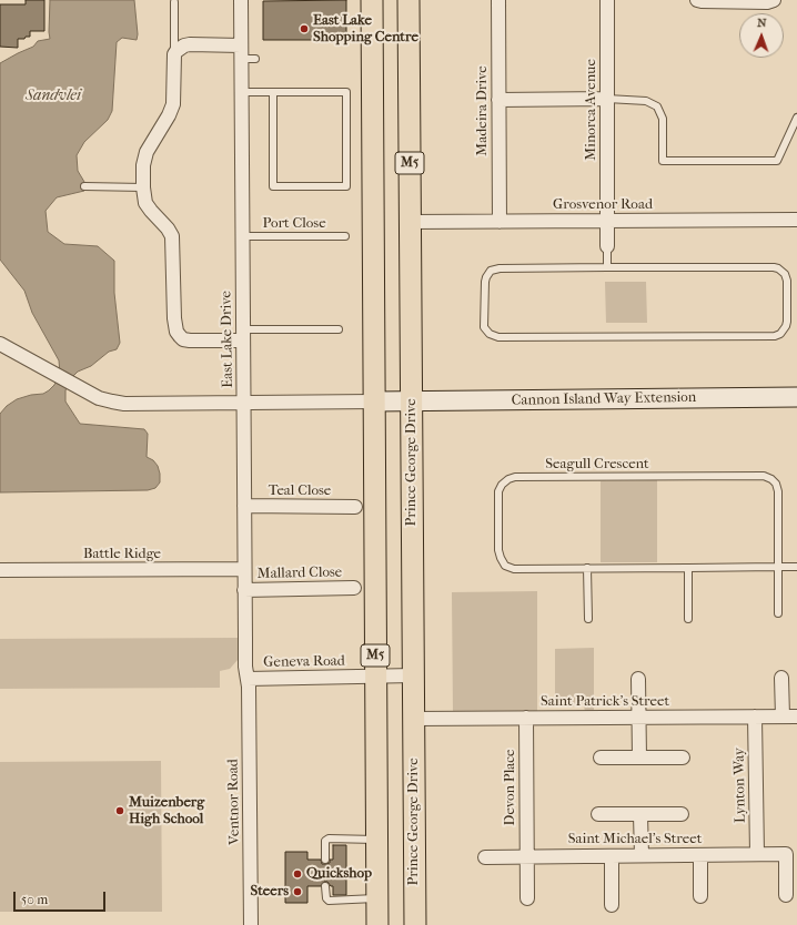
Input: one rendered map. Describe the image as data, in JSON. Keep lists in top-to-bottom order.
{
  "streets": {
    "main road": ["M5", "Prince George Drive"],
    "street": [
      "Minorca Avenue",
      "Madeira Drive",
      "Grosvenor Road",
      "East Lake Drive",
      "Cannon Island Way Extension",
      "Teal Close",
      "Battle Ridge",
      "Mallard Close",
      "Geneva Road",
      "Saint Patrick's Street",
      "Lynton Way",
      "Devon Place",
      "Ventnor Road",
      "Saint Michael's Street"
    ],
    "lane": ["Port Close", "Seagull Crescent"]
  },
  "crossings": [
    ["Minorca Avenue", "Grosvenor Road"],
    ["Madeira Drive", "Grosvenor Road"],
    ["M5", "Cannon Island Way Extension"],
    ["M5", "Geneva Road"],
    ["Grosvenor Road", "Prince George Drive"],
    ["Port Close", "East Lake Drive"],
    ["East Lake Drive", "Teal Close"],
    ["East Lake Drive", "Battle Ridge"],
    ["East Lake Drive", "Mallard Close"],
    ["East Lake Drive", "Geneva Road"],
    ["East Lake Drive", "Ventnor Road"],
    ["Cannon Island Way Extension", "Prince George Drive"],
    ["Prince George Drive", "Geneva Road"],
    ["Prince George Drive", "Saint Patrick's Street"],
    ["Geneva Road", "Ventnor Road"],
    ["Saint Patrick's Street", "Lynton Way"],
    ["Saint Patrick's Street", "Devon Place"],
    ["Lynton Way", "Saint Michael's Street"],
    ["Devon Place", "Saint Michael's Street"]
  ],
  "water": ["Sandvlei"],
  "places": [
    "East Lake Shopping Centre",
    "Muizenberg High School",
    "Quickshop",
    "Steers"
  ],
  "scale_bar": "50 m",
  "north": "top"
}
